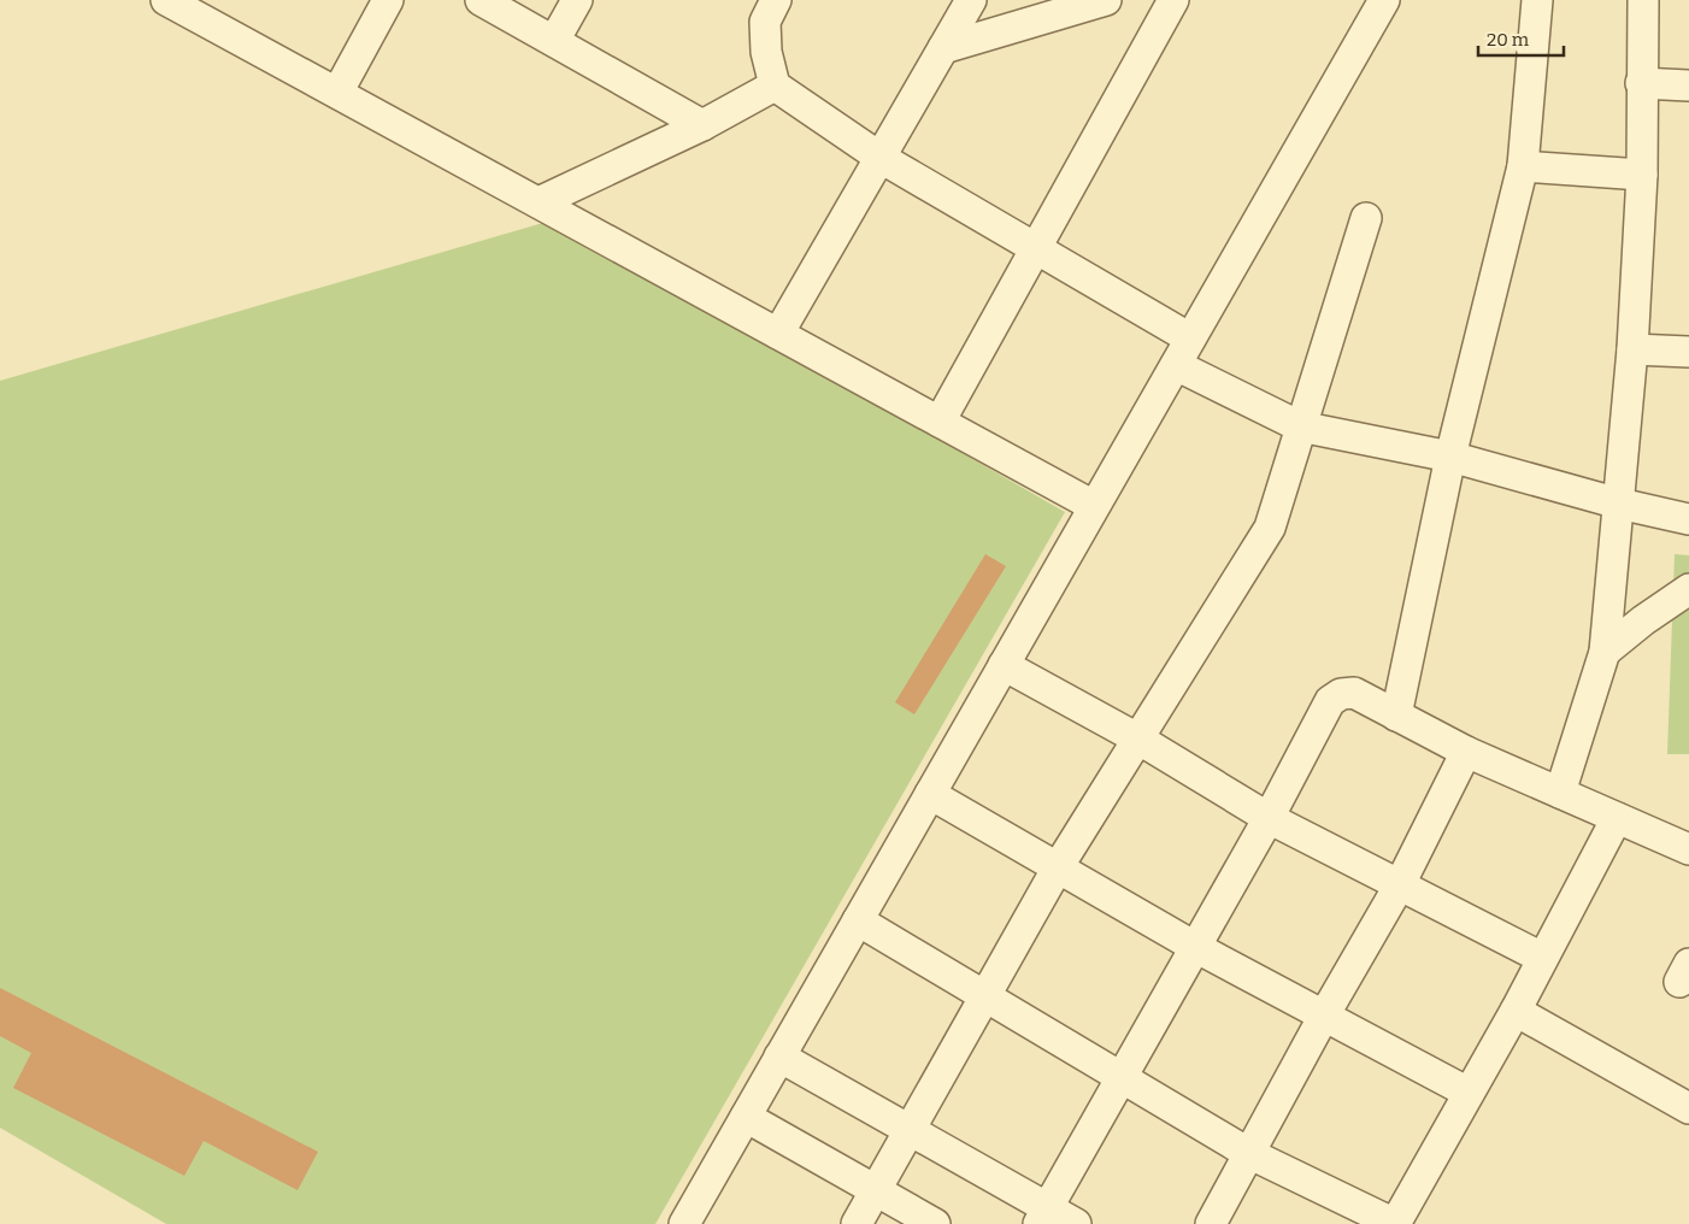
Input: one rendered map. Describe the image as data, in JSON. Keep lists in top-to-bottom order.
{
  "scale_bar": "20 m"
}
